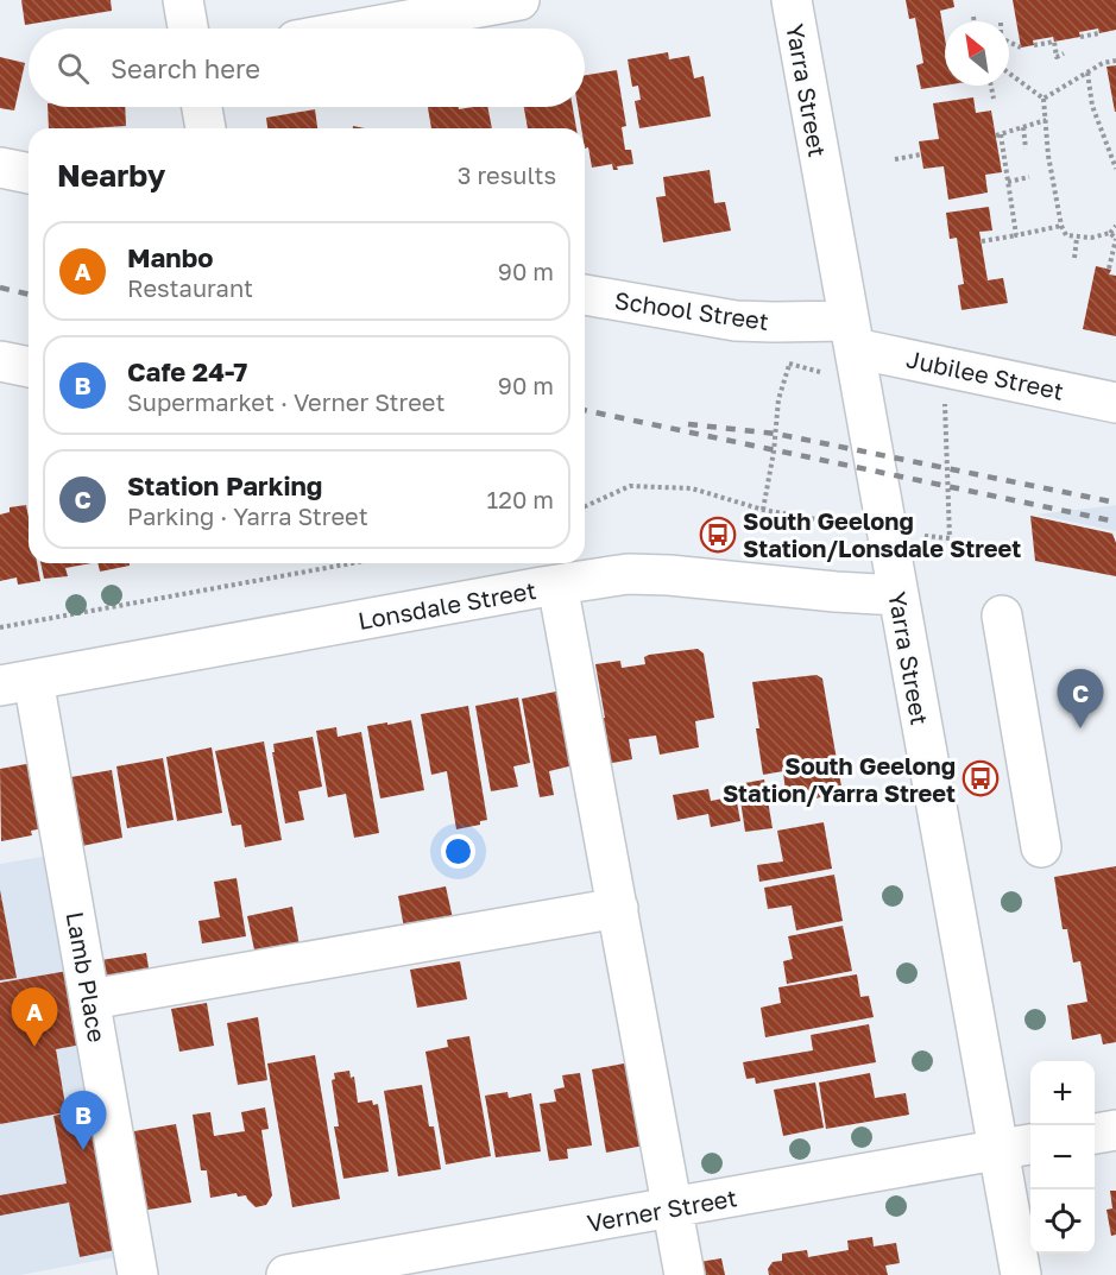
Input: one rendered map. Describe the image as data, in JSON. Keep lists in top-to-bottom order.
{
  "streets": {
    "street": [
      "Yarra Street",
      "School Street",
      "Jubilee Street",
      "Lonsdale Street",
      "Lamb Place",
      "Verner Street"
    ]
  },
  "crossings": [
    ["Yarra Street", "School Street"],
    ["Yarra Street", "Jubilee Street"],
    ["Yarra Street", "Lonsdale Street"],
    ["Yarra Street", "Verner Street"],
    ["School Street", "Jubilee Street"],
    ["Lonsdale Street", "Lamb Place"]
  ],
  "places": {
    "bus stop": ["South Geelong Station/Lonsdale Street", "South Geelong Station/Yarra Street"]
  },
  "north": "top left",
  "page": {
    "search": "Search here",
    "heading": ["Nearby", "3 results"],
    "list": [
      {
        "mark": "A",
        "name": "Manbo",
        "note": "Restaurant",
        "value": "90 m"
      },
      {
        "mark": "B",
        "name": "Cafe 24-7",
        "note": "Supermarket · Verner Street",
        "value": "90 m"
      },
      {
        "mark": "C",
        "name": "Station Parking",
        "note": "Parking · Yarra Street",
        "value": "120 m"
      }
    ],
    "pins": ["C", "A", "B"],
    "map_buttons": ["+", "−"]
  }
}
